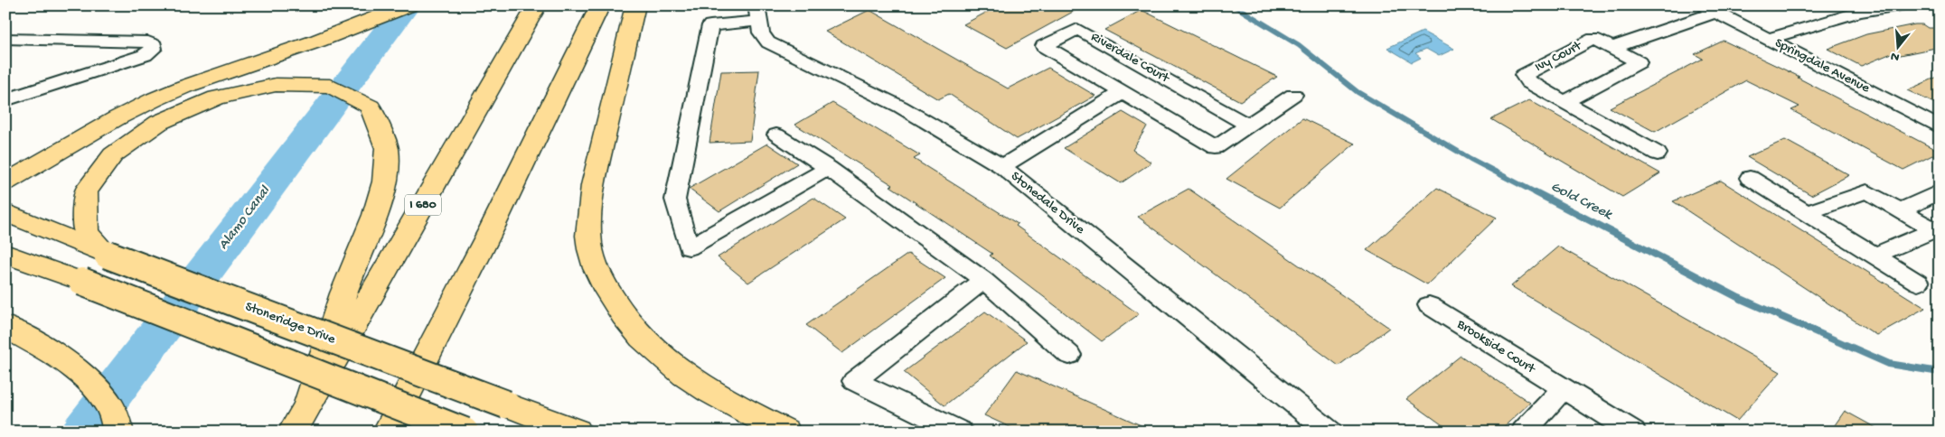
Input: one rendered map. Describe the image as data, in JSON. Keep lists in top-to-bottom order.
{
  "streets": {
    "main road": ["I 680", "Stoneridge Drive"],
    "street": [
      "Ivy Court",
      "Riverdale Court",
      "Springdale Avenue",
      "Stonedale Drive",
      "Brookside Court"
    ]
  },
  "water": ["Gold Creek", "Alamo Canal"],
  "north": "bottom"
}
